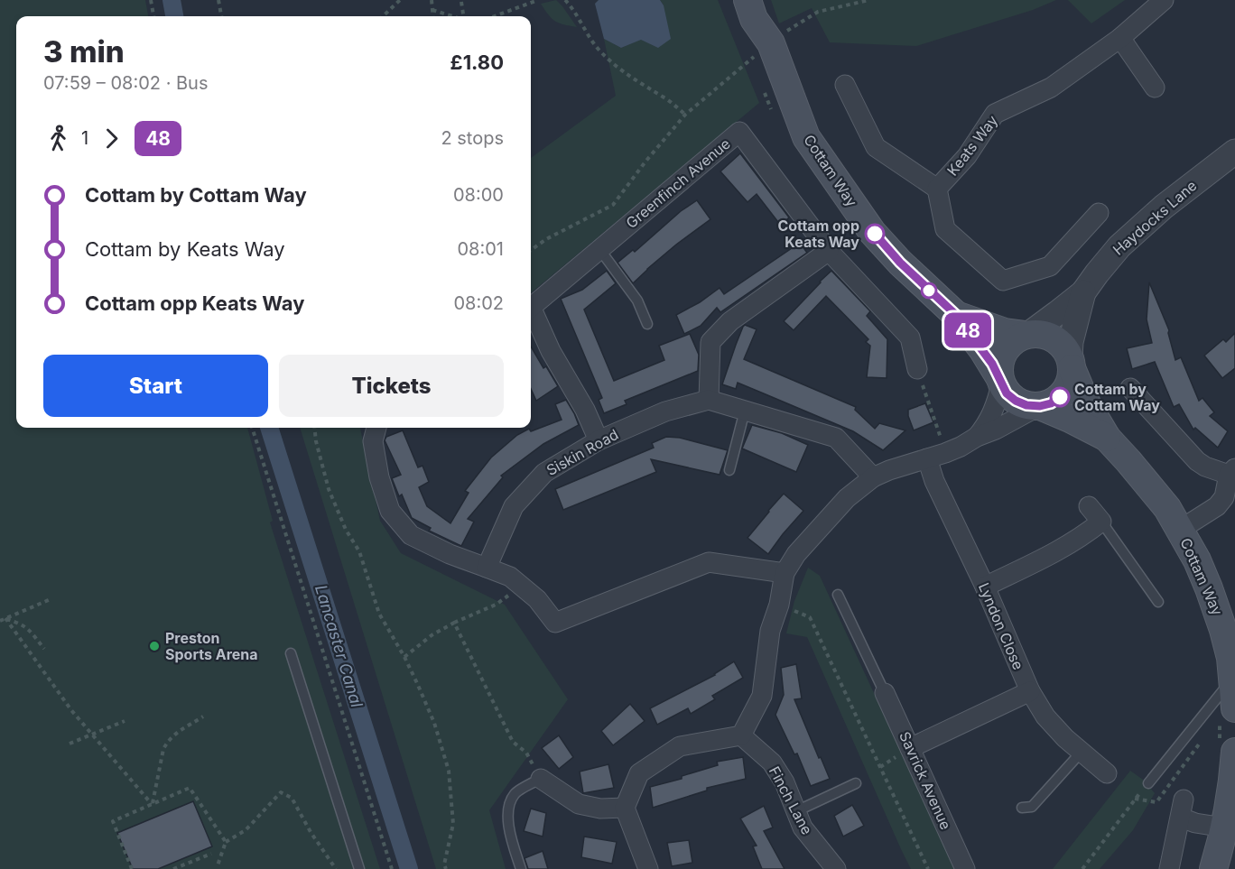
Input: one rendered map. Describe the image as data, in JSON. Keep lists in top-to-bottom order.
{
  "streets": {
    "main road": ["Cottam Way"],
    "street": [
      "Keats Way",
      "Greenfinch Avenue",
      "Haydocks Lane",
      "Siskin Road",
      "Lyndon Close",
      "Savrick Avenue",
      "Finch Lane"
    ]
  },
  "crossings": [
    ["Cottam Way", "Haydocks Lane"]
  ],
  "water": ["Lancaster Canal"],
  "places": ["Cottam opp Keats Way", "Cottam by Cottam Way", "Preston Sports Arena"],
  "lines": ["bus line 48"],
  "page": {
    "on_map": "48",
    "heading": ["3 min", "07:59 – 08:02 · Bus", "£1.80"],
    "legs": ["1", "48", "2 stops"],
    "list": [
      {
        "name": "Cottam by Cottam Way",
        "value": "08:00"
      },
      {
        "name": "Cottam by Keats Way",
        "value": "08:01"
      },
      {
        "name": "Cottam opp Keats Way",
        "value": "08:02"
      }
    ],
    "buttons": ["Start", "Tickets"]
  }
}
